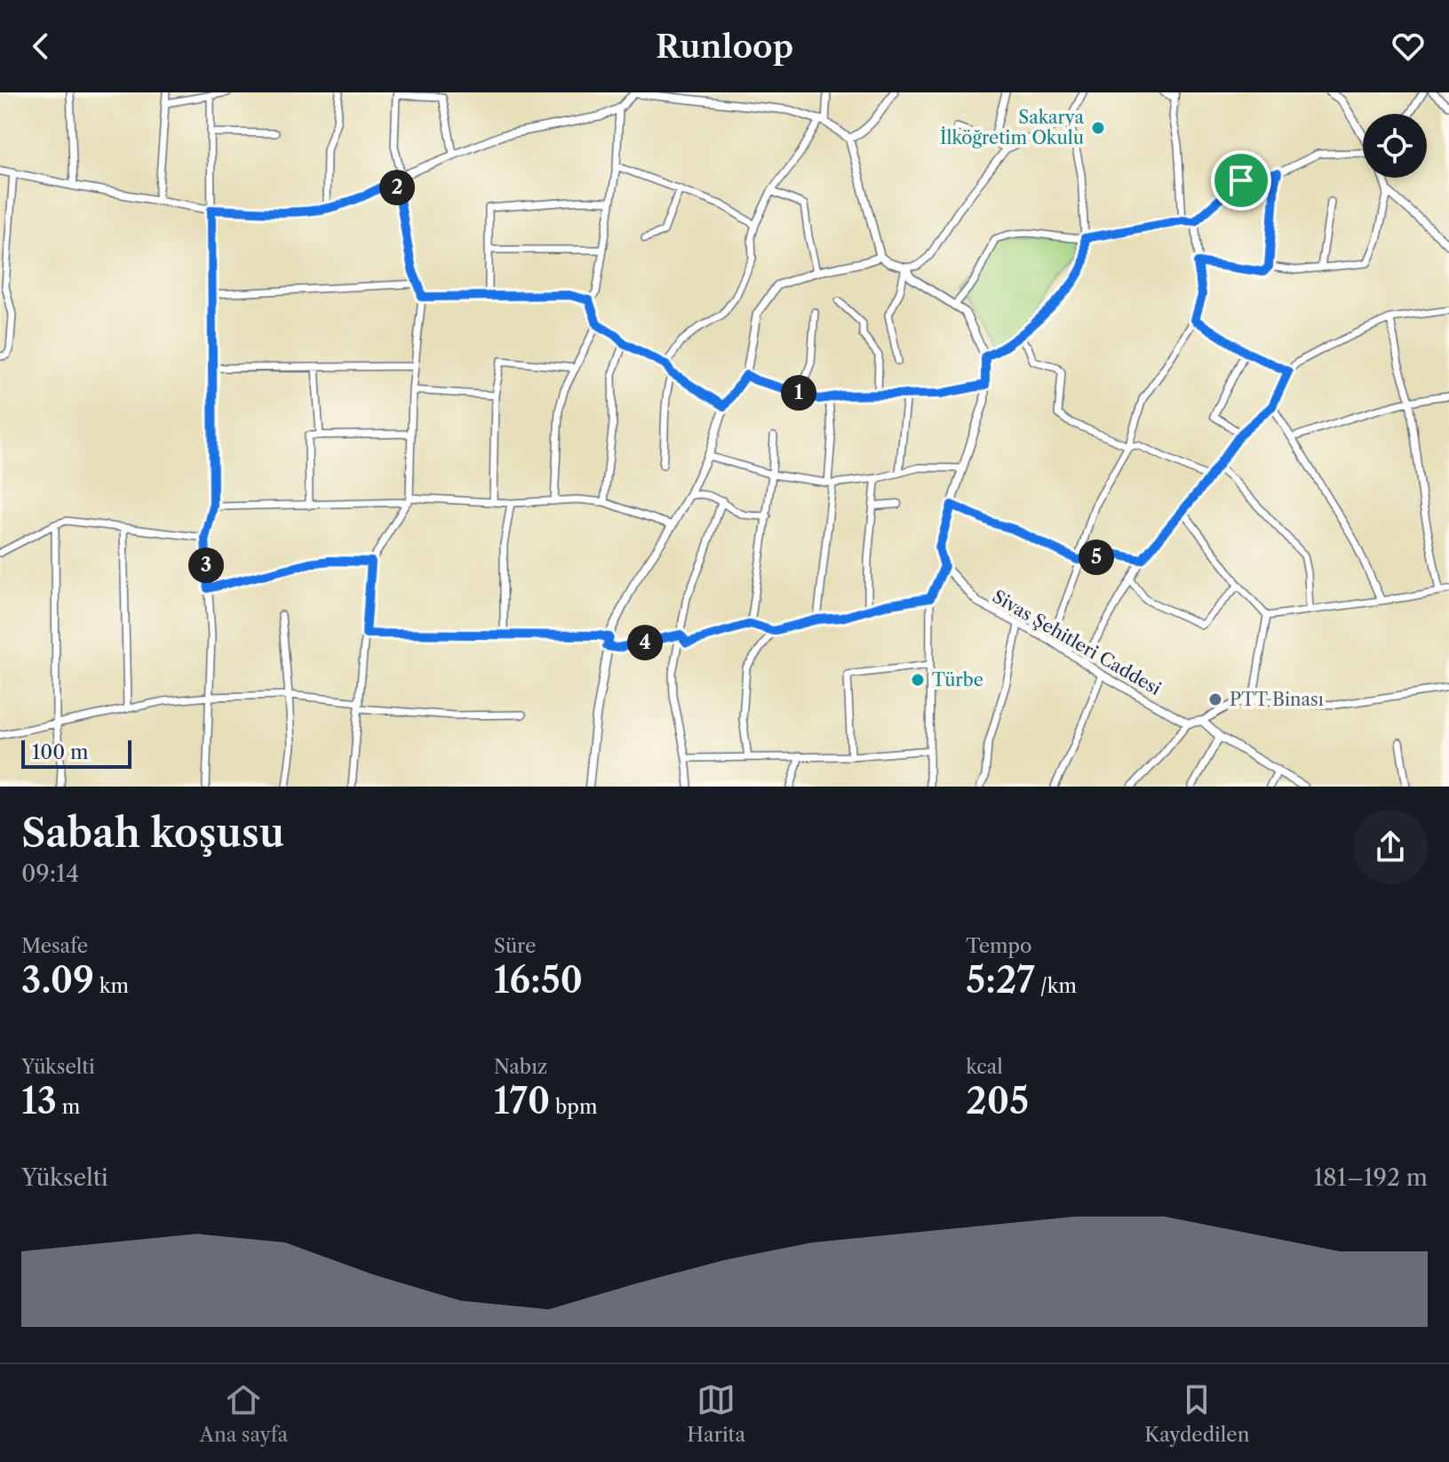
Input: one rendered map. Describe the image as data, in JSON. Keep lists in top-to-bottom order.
{
  "streets": {
    "street": ["Sivas Şehitleri Caddesi"]
  },
  "places": ["Sakarya İlköğretim Okulu", "Türbe", "PTT Binası"],
  "scale_bar": "100 m",
  "page": {
    "header": "Runloop",
    "pins": [
      "2",
      "1",
      "5",
      "3",
      "4"
    ],
    "scale": "100 m",
    "heading": ["Sabah koşusu", "09:14"],
    "stats": [
      ["Mesafe", "3.09 km"],
      ["Süre", "16:50"],
      ["Tempo", "5:27 /km"],
      ["Yükselti", "13 m"],
      ["Nabız", "170 bpm"],
      ["kcal", "205"]
    ],
    "chart": ["Yükselti", "181–192 m"],
    "tabs": ["Ana sayfa", "Harita", "Kaydedilen"]
  }
}
